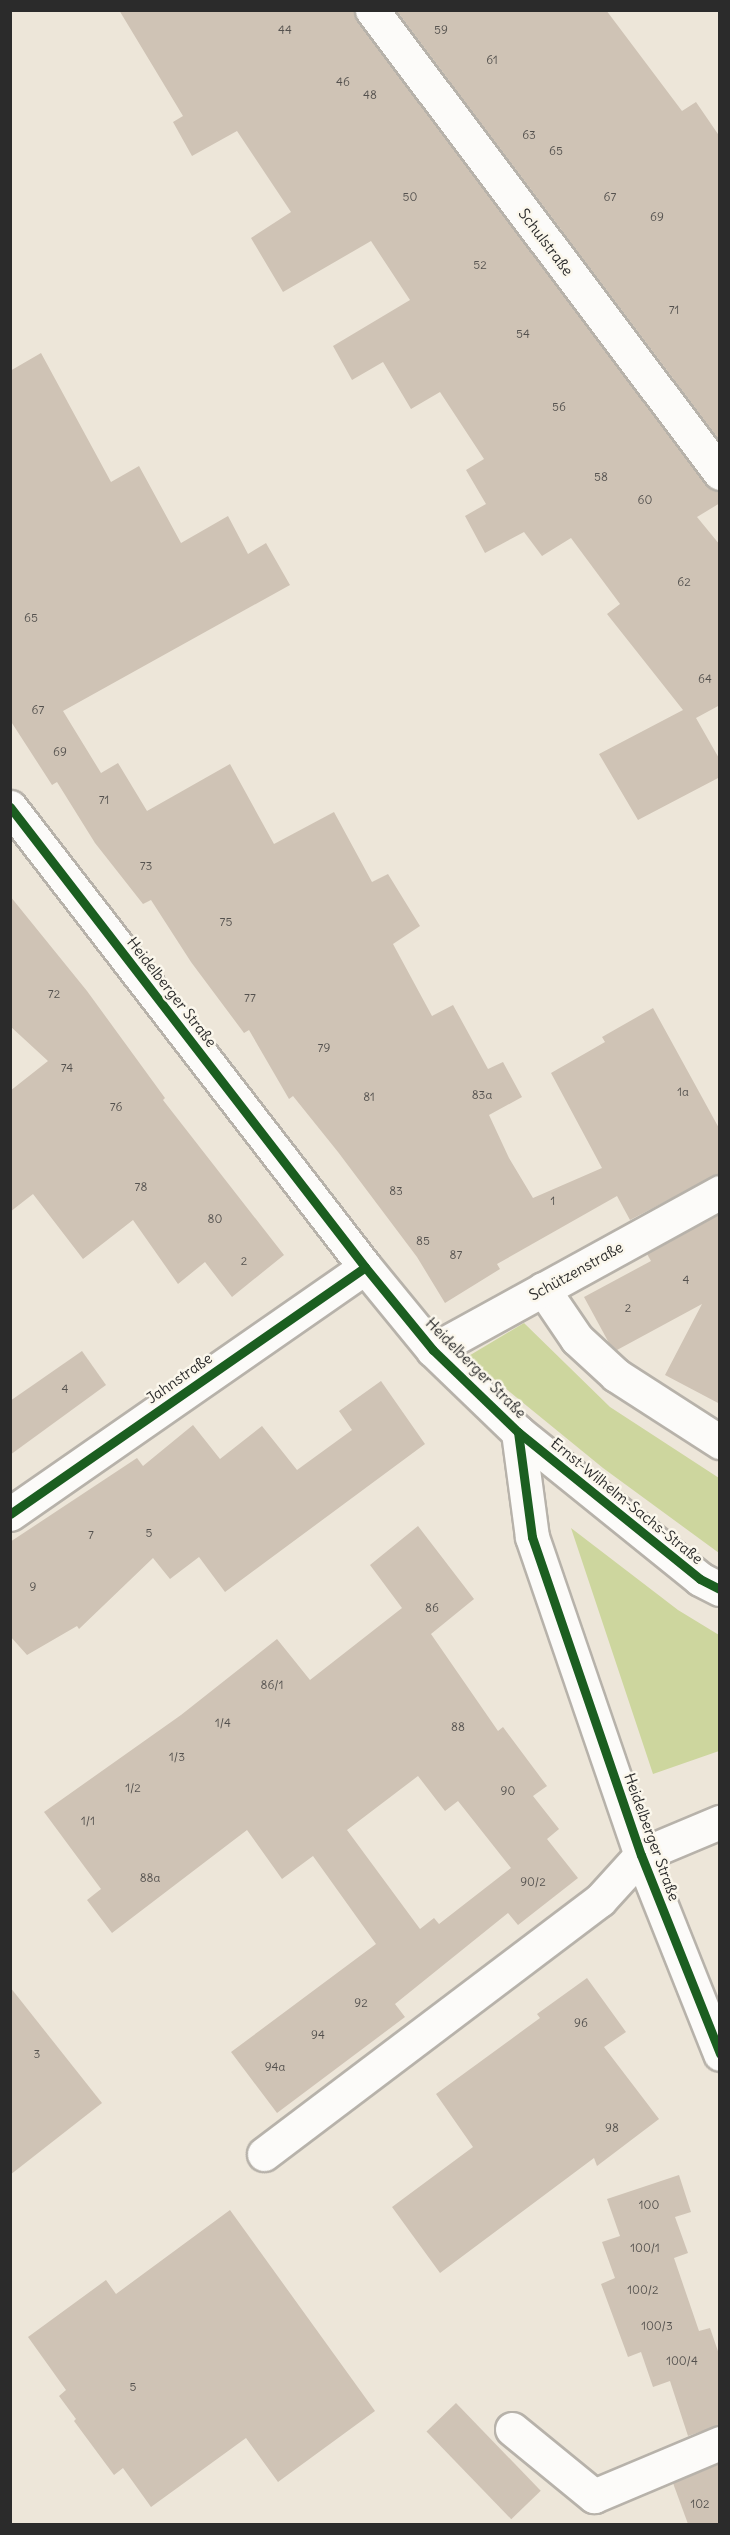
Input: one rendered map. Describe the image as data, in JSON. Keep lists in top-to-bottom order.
{
  "streets": {
    "street": [
      "Schulstraße",
      "Heidelberger Straße",
      "Schützenstraße",
      "Jahnstraße",
      "Ernst-Wilhelm-Sachs-Straße"
    ]
  },
  "crossings": [
    ["Heidelberger Straße", "Schützenstraße"],
    ["Heidelberger Straße", "Jahnstraße"],
    ["Heidelberger Straße", "Ernst-Wilhelm-Sachs-Straße"]
  ],
  "house_numbers": [
    "44",
    "59",
    "61",
    "46",
    "48",
    "63",
    "65",
    "50",
    "67",
    "69",
    "52",
    "71",
    "54",
    "56",
    "58",
    "60",
    "62",
    "65",
    "64",
    "67",
    "69",
    "71",
    "73",
    "75",
    "72",
    "77",
    "79",
    "74",
    "1a",
    "83a",
    "81",
    "76",
    "78",
    "83",
    "1",
    "80",
    "85",
    "87",
    "2",
    "4",
    "2",
    "4",
    "5",
    "7",
    "9",
    "86",
    "86/1",
    "1/4",
    "88",
    "1/3",
    "1/2",
    "90",
    "1/1",
    "88a",
    "90/2",
    "92",
    "96",
    "94",
    "3",
    "94a",
    "98",
    "100",
    "100/1",
    "100/2",
    "100/3",
    "100/4",
    "5",
    "102"
  ]
}
